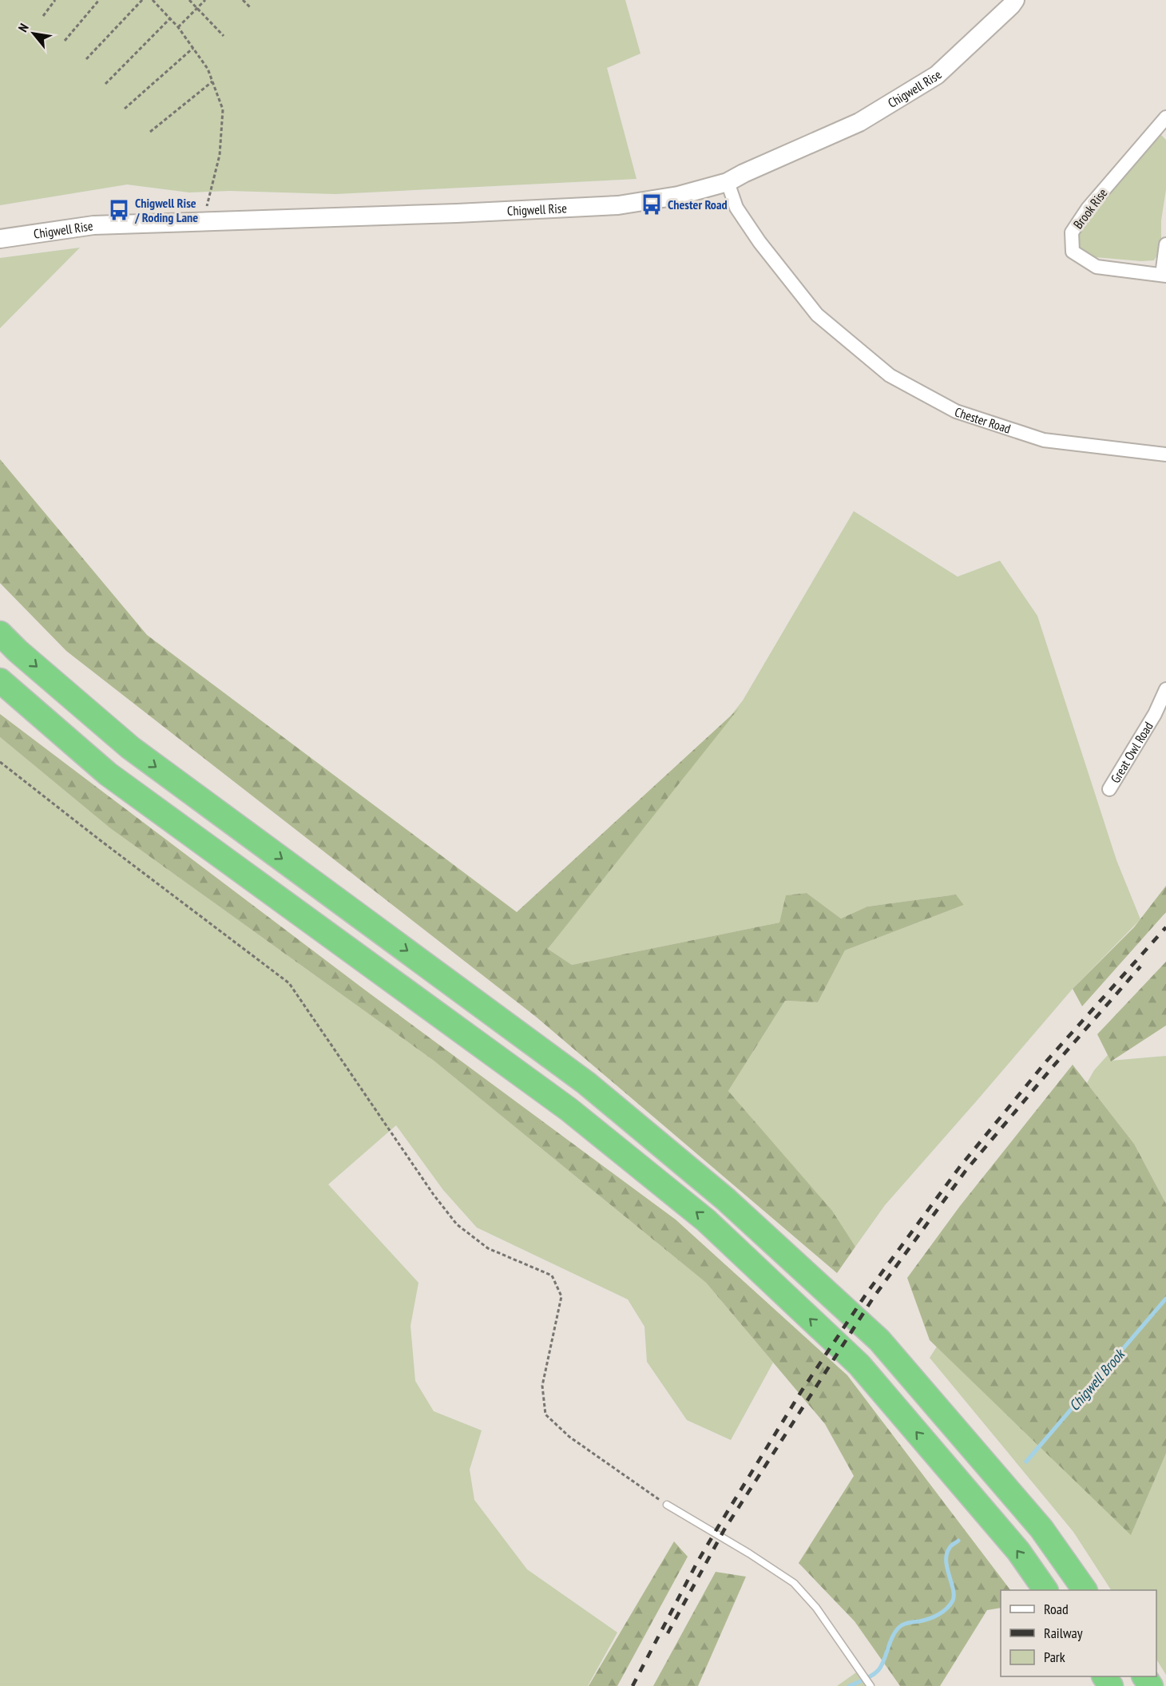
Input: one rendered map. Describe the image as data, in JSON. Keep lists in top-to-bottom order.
{
  "streets": {
    "main road": ["Chigwell Rise"],
    "street": ["Brook Rise", "Chester Road", "Great Owl Road"]
  },
  "crossings": [
    ["Chigwell Rise", "Chester Road"]
  ],
  "water": ["Chigwell Brook"],
  "places": {
    "bus stop": ["Chester Road", "Chigwell Rise / Roding Lane"]
  },
  "legend": ["Road", "Railway", "Park"],
  "north": "top left"
}
